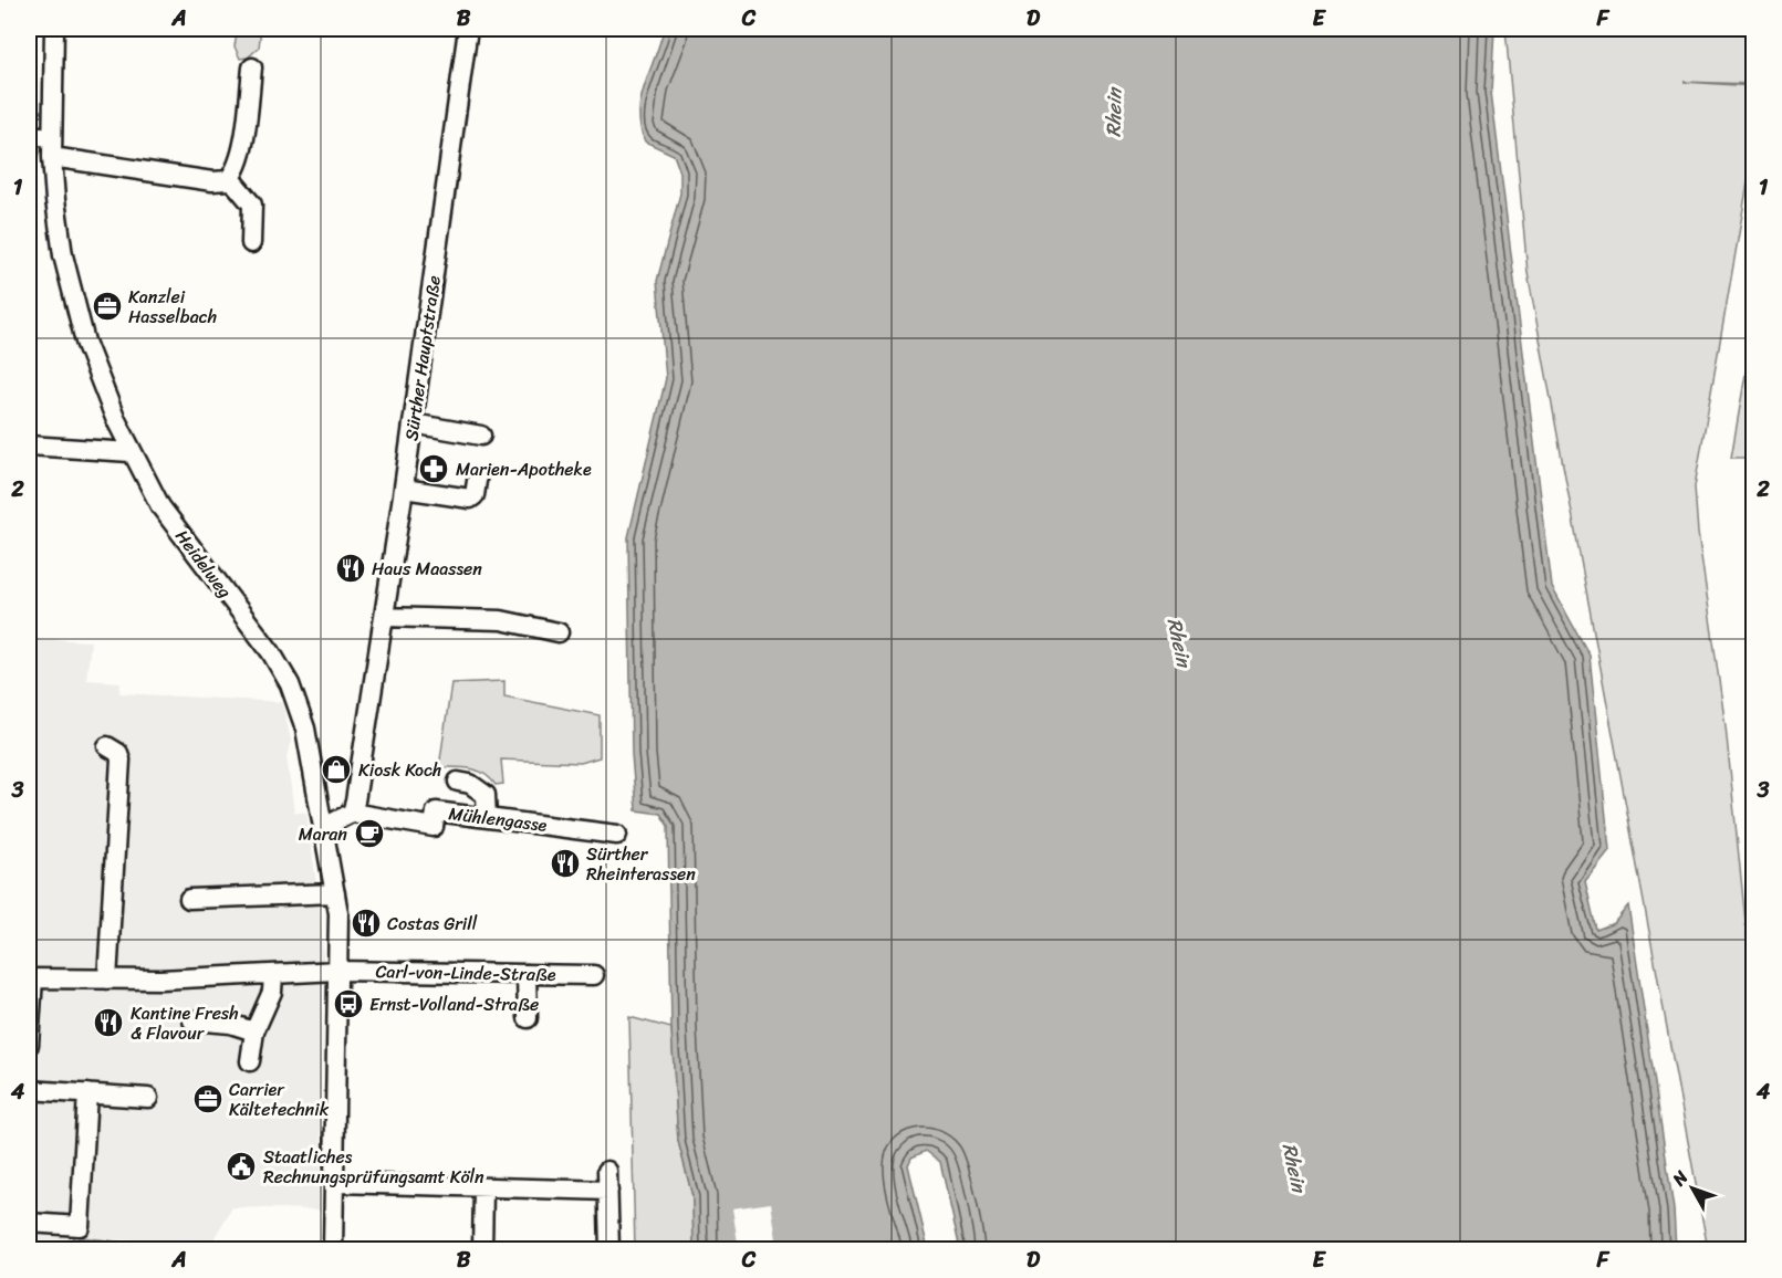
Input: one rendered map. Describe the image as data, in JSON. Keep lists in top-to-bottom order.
{
  "streets": {
    "street": [
      "Sürther Hauptstraße",
      "Heidelweg",
      "Mühlengasse",
      "Carl-von-Linde-Straße"
    ]
  },
  "crossings": [
    ["Sürther Hauptstraße", "Mühlengasse"],
    ["Heidelweg", "Carl-von-Linde-Straße"]
  ],
  "water": ["Rhein"],
  "places": {
    "office": ["Kanzlei Hasselbach", "Carrier Kältetechnik"],
    "pharmacy": ["Marien-Apotheke"],
    "restaurant": [
      "Haus Maassen",
      "Sürther Rheinterassen",
      "Costas Grill",
      "Kantine Fresh & Flavour"
    ],
    "shop": ["Kiosk Koch"],
    "cafe": ["Maran"],
    "bus stop": ["Ernst-Volland-Straße"],
    "public building": ["Staatliches Rechnungsprüfungsamt Köln"]
  },
  "north": "top left",
  "grid": {
    "columns": [
      "A",
      "B",
      "C",
      "D",
      "E",
      "F"
    ],
    "rows": [
      "1",
      "2",
      "3",
      "4"
    ]
  }
}
